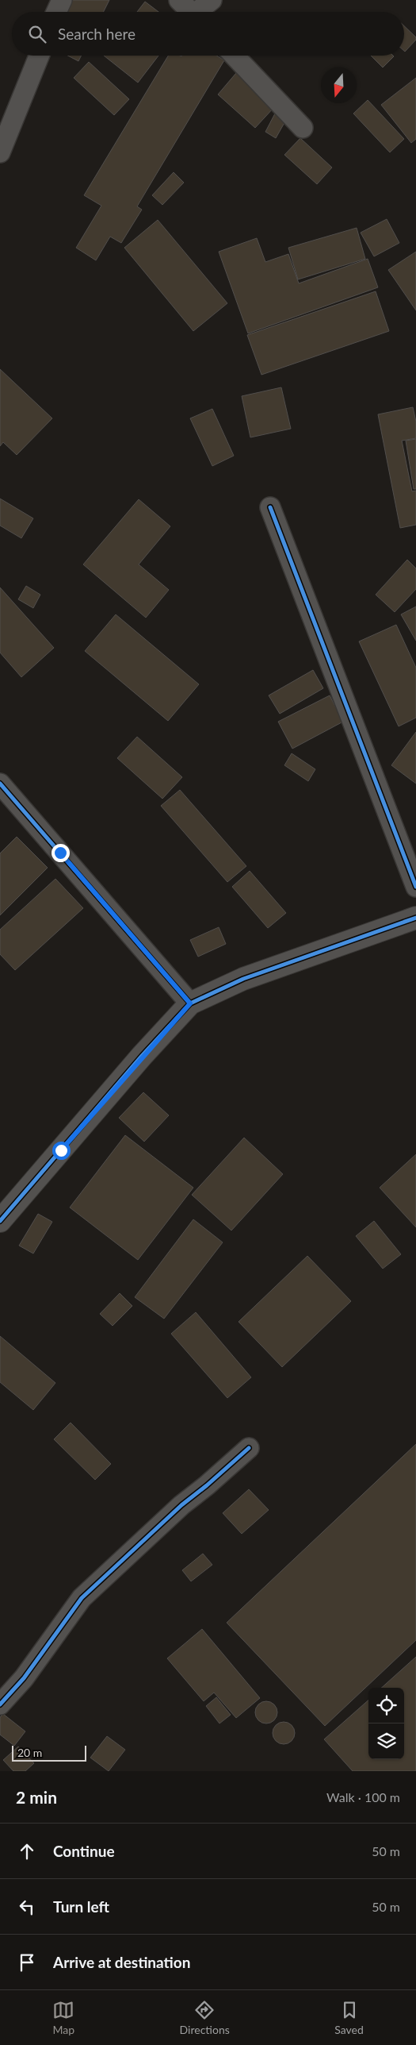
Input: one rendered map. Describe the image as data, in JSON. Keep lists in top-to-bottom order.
{
  "scale_bar": "20 m",
  "north": "bottom",
  "page": {
    "search": "Search here",
    "scale": "20 m",
    "heading": ["2 min", "Walk · 100 m"],
    "list": [
      ["Continue", "50 m"],
      ["Turn left", "50 m"],
      "Arrive at destination"
    ],
    "nav": ["Map", "Directions", "Saved"]
  }
}
